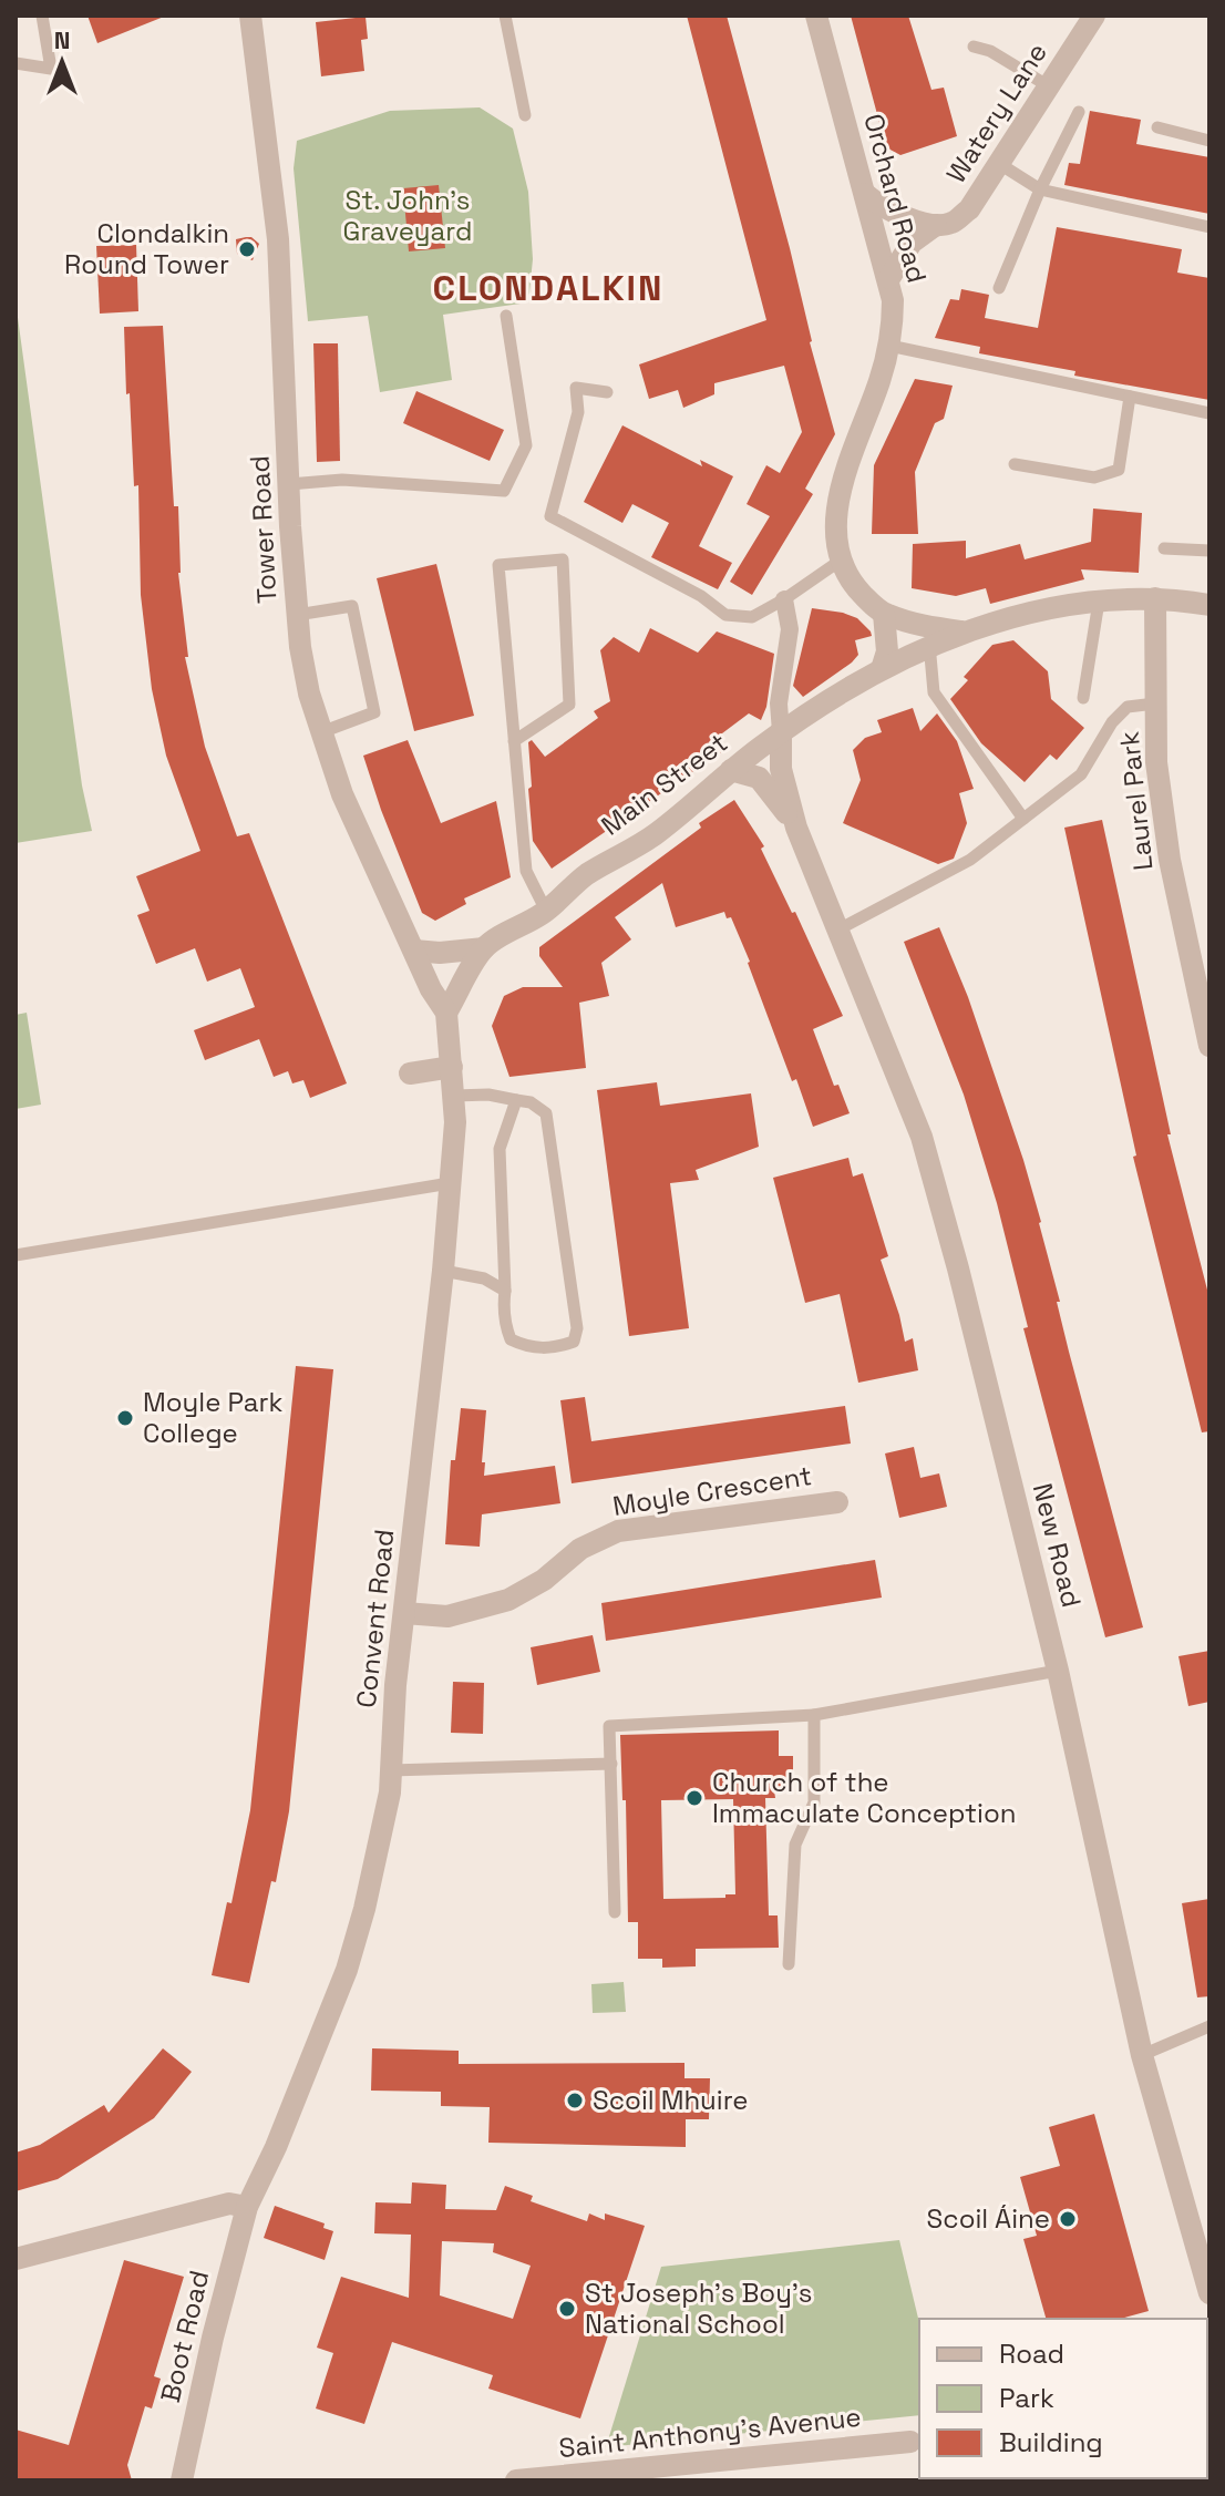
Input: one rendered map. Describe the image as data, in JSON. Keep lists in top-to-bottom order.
{
  "streets": {
    "street": [
      "Watery Lane",
      "Orchard Road",
      "Tower Road",
      "Main Street",
      "Laurel Park",
      "Moyle Crescent",
      "New Road",
      "Convent Road",
      "Boot Road",
      "Saint Anthony's Avenue"
    ]
  },
  "crossings": [
    ["Watery Lane", "Orchard Road"],
    ["Tower Road", "Main Street"],
    ["Tower Road", "Convent Road"],
    ["Main Street", "New Road"],
    ["Main Street", "Convent Road"],
    ["Moyle Crescent", "Convent Road"],
    ["Convent Road", "Boot Road"]
  ],
  "districts": ["CLONDALKIN"],
  "parks": ["St. John's Graveyard"],
  "places": [
    "Clondalkin Round Tower",
    "Moyle Park College",
    "Church of the Immaculate Conception",
    "Scoil Mhuire",
    "Scoil Áine",
    "St Joseph's Boy's National School"
  ],
  "legend": ["Road", "Park", "Building"],
  "north": "top"
}
